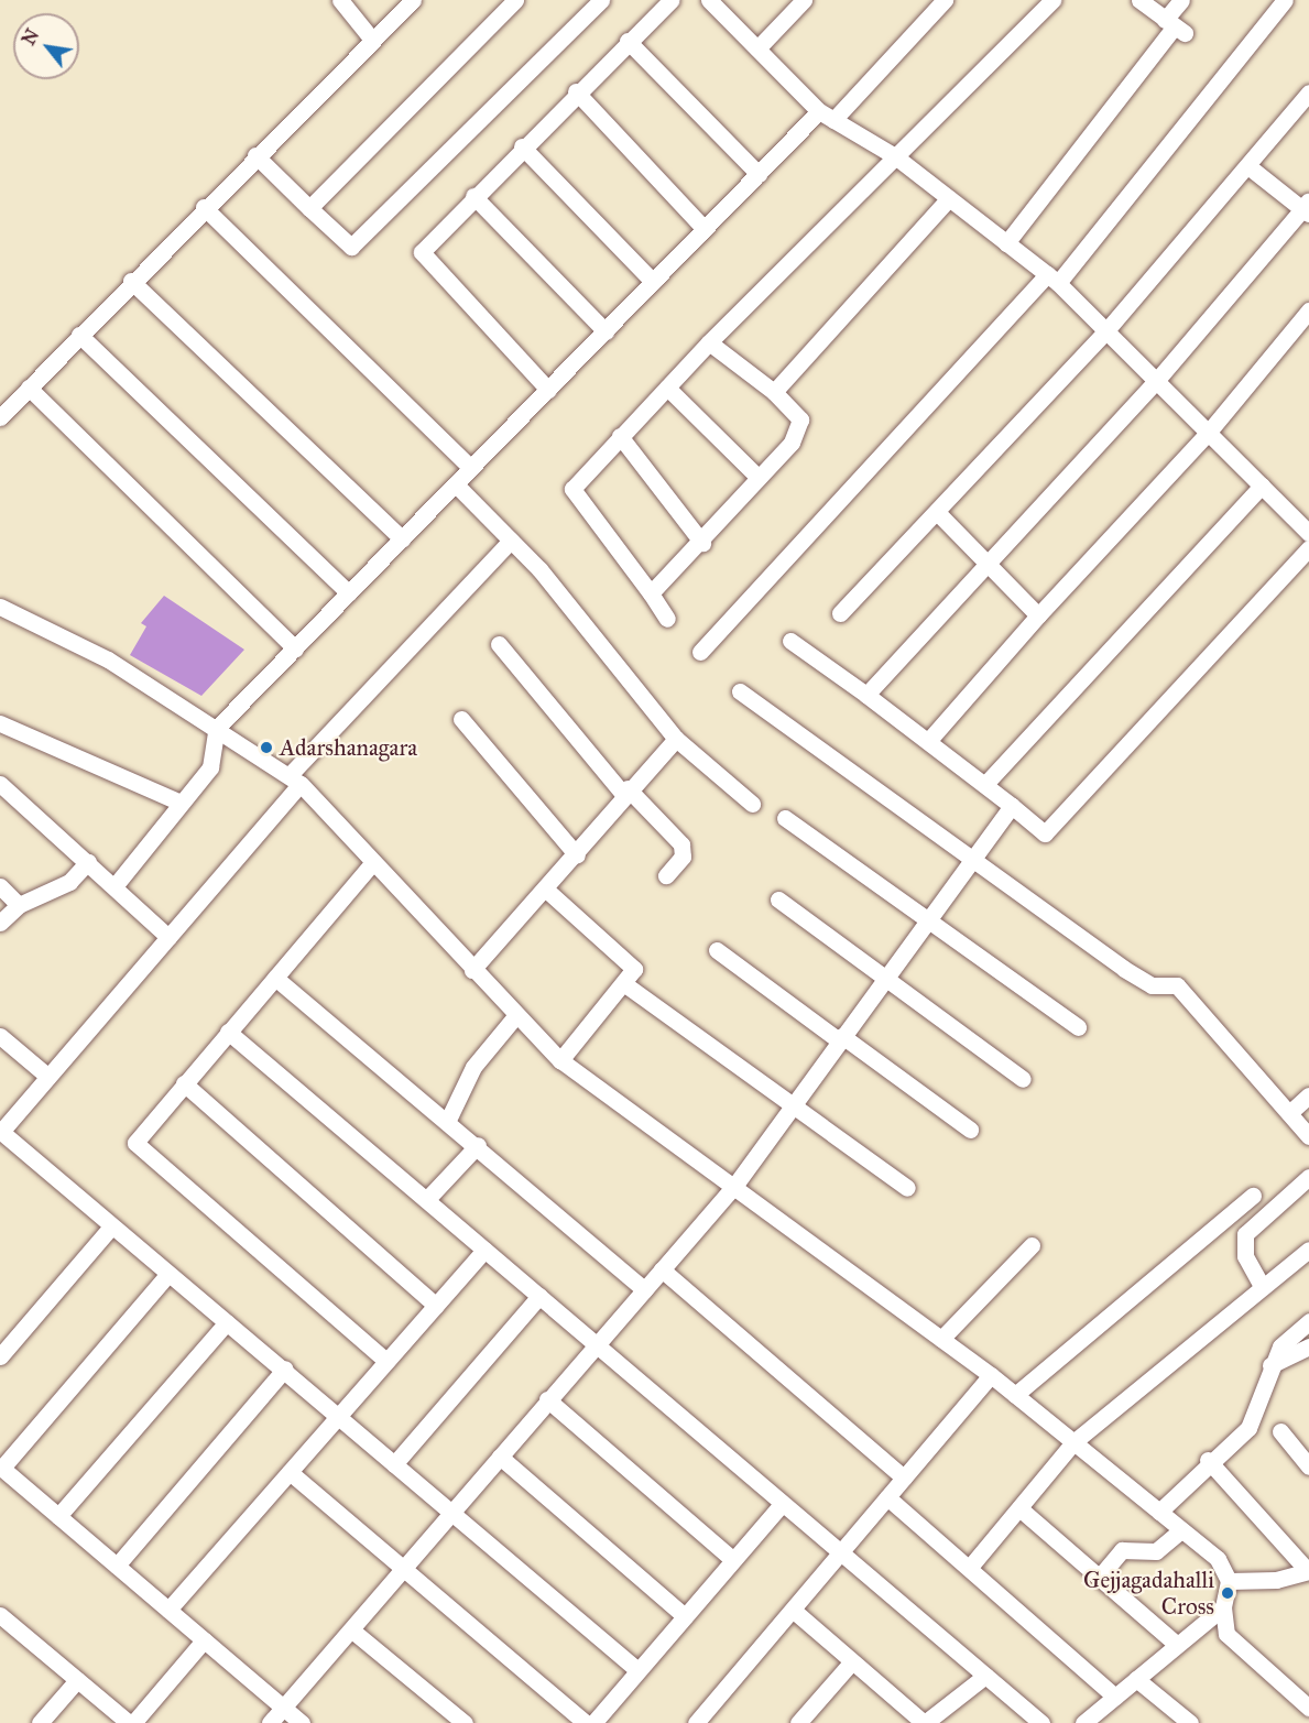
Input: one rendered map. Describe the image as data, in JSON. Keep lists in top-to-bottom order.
{
  "places": ["Adarshanagara", "Gejjagadahalli Cross"],
  "north": "top left"
}
